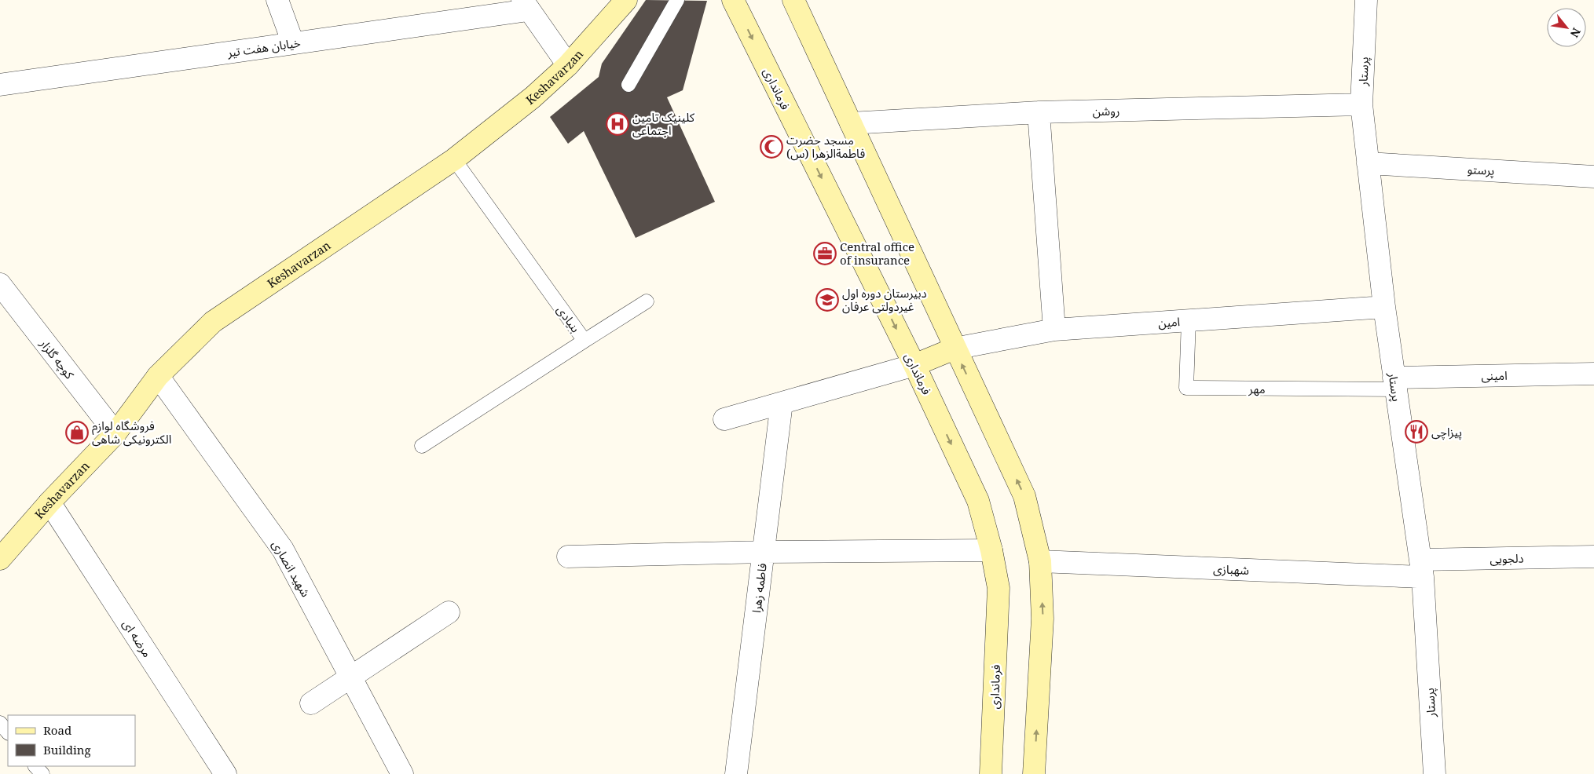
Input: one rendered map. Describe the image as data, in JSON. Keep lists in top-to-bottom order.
{
  "streets": {
    "main road": ["Keshavarzan", "فرمانداری"],
    "street": [
      "خیابان هفت تیر",
      "پرستار",
      "روشن",
      "پرستو",
      "امین",
      "کوچه گلزار",
      "امینی",
      "دلجویی",
      "شهید انصاری",
      "شهبازی",
      "فاطمه زهرا",
      "مرضه ای"
    ],
    "lane": ["بنیادی", "مهر"]
  },
  "crossings": [
    ["پرستار", "روشن"],
    ["پرستار", "پرستو"],
    ["پرستار", "امین"],
    ["پرستار", "امینی"],
    ["پرستار", "مهر"],
    ["پرستار", "دلجویی"],
    ["پرستار", "شهبازی"],
    ["Keshavarzan", "بنیادی"],
    ["Keshavarzan", "کوچه گلزار"],
    ["Keshavarzan", "شهید انصاری"],
    ["Keshavarzan", "مرضه ای"],
    ["امین", "مهر"],
    ["امینی", "مهر"],
    ["دلجویی", "شهبازی"]
  ],
  "places": {
    "hospital": ["کلینیک تامین اجتماعی"],
    "mosque": ["مسجد حضرت فاطمةالزهرا (س)"],
    "office": ["Central office of insurance"],
    "school or university": ["دبیرستان دوره اول غیردولتی عرفان"],
    "restaurant": ["پیزاچی"],
    "shop": ["فروشگاه لوازم الکترونیکی شاهی"]
  },
  "legend": ["Road", "Building"],
  "north": "bottom right"
}
